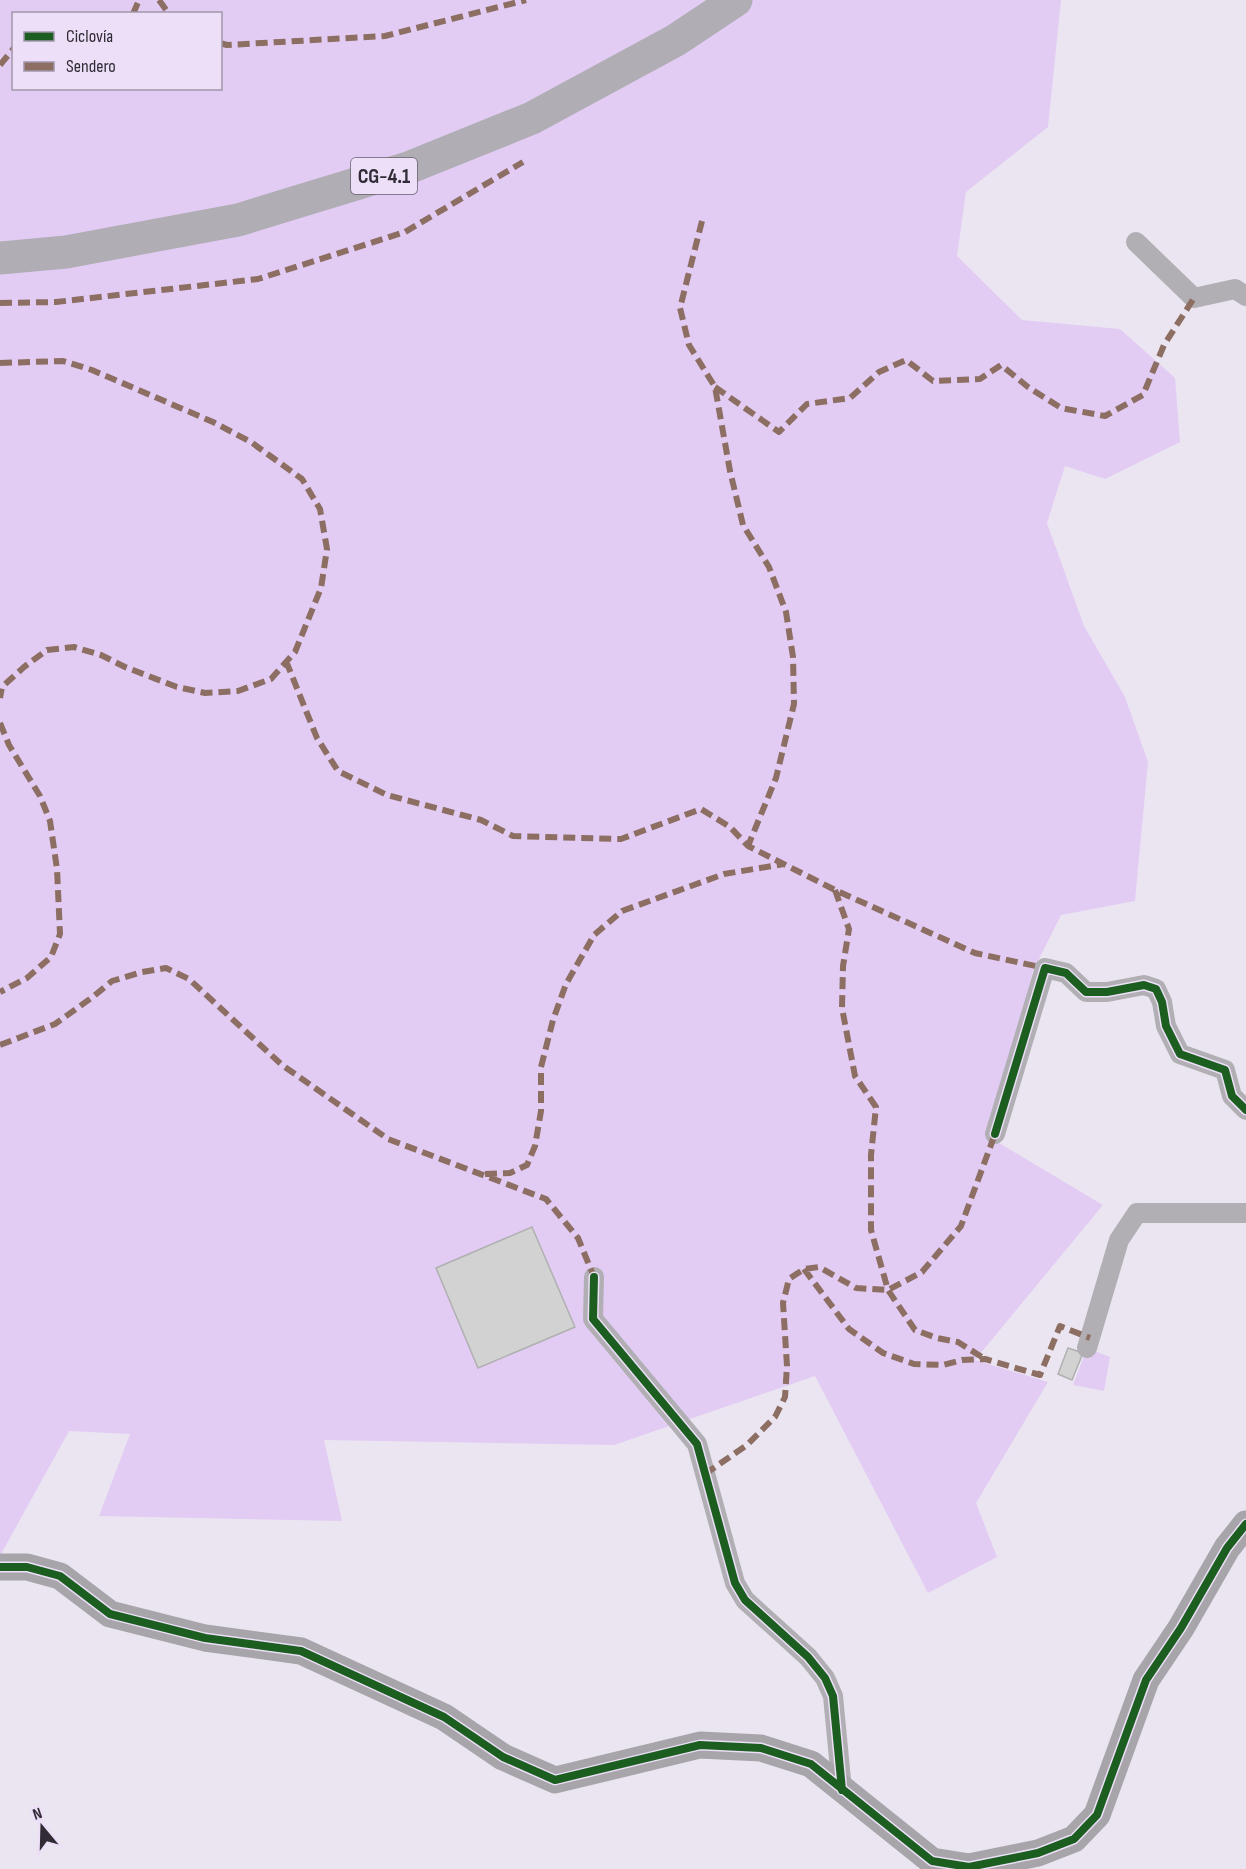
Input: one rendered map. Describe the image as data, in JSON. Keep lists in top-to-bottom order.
{
  "streets": {
    "highway": ["CG-4.1"]
  },
  "legend": ["Ciclovía", "Sendero"],
  "north": "top"
}
